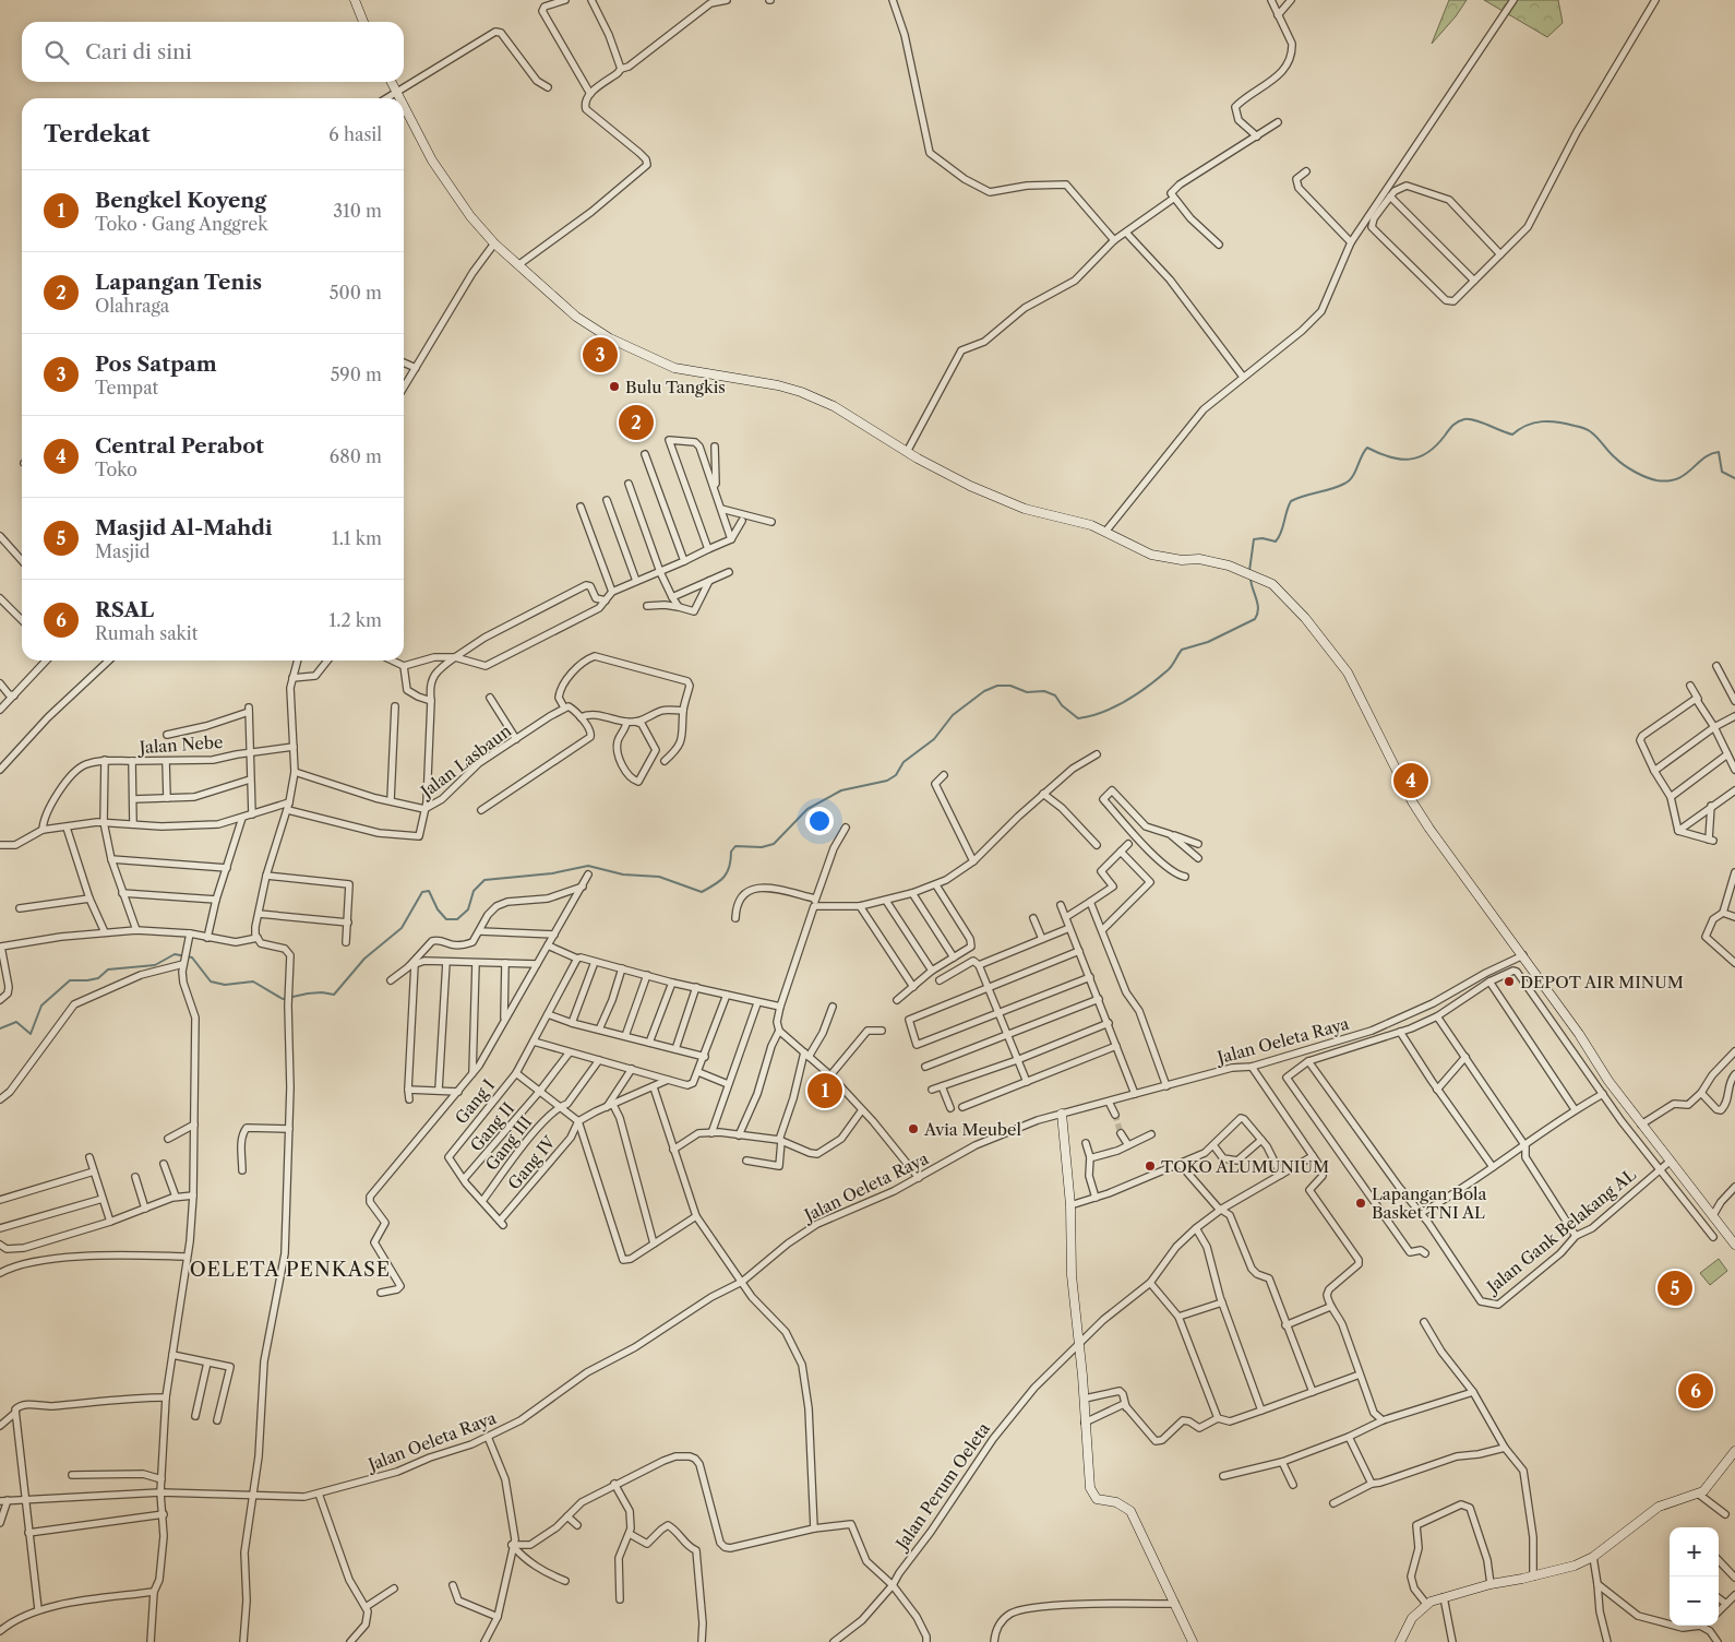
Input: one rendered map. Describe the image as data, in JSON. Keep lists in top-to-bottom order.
{
  "streets": {
    "street": [
      "Jalan Nebe",
      "Jalan Lasbaun",
      "Jalan Oeleta Raya",
      "Gang I",
      "Gang II",
      "Gang III",
      "Gang IV",
      "Jalan Gank Belakang AL",
      "Jalan Perum Oeleta"
    ]
  },
  "crossings": [
    ["Gang I", "Gang II"],
    ["Gang III", "Gang IV"]
  ],
  "districts": ["OELETA PENKASE"],
  "places": [
    "Bulu Tangkis",
    "DEPOT AIR MINUM",
    "Avia Meubel",
    "TOKO ALUMUNIUM",
    "Lapangan Bola Basket TNI AL"
  ],
  "page": {
    "search": "Cari di sini",
    "heading": ["Terdekat", "6 hasil"],
    "list": [
      {
        "mark": "1",
        "name": "Bengkel Koyeng",
        "note": "Toko · Gang Anggrek",
        "value": "310 m"
      },
      {
        "mark": "2",
        "name": "Lapangan Tenis",
        "note": "Olahraga",
        "value": "500 m"
      },
      {
        "mark": "3",
        "name": "Pos Satpam",
        "note": "Tempat",
        "value": "590 m"
      },
      {
        "mark": "4",
        "name": "Central Perabot",
        "note": "Toko",
        "value": "680 m"
      },
      {
        "mark": "5",
        "name": "Masjid Al-Mahdi",
        "note": "Masjid",
        "value": "1.1 km"
      },
      {
        "mark": "6",
        "name": "RSAL",
        "note": "Rumah sakit",
        "value": "1.2 km"
      }
    ],
    "pins": [
      "3",
      "2",
      "4",
      "1",
      "5",
      "6"
    ],
    "map_buttons": ["+", "−"]
  }
}
